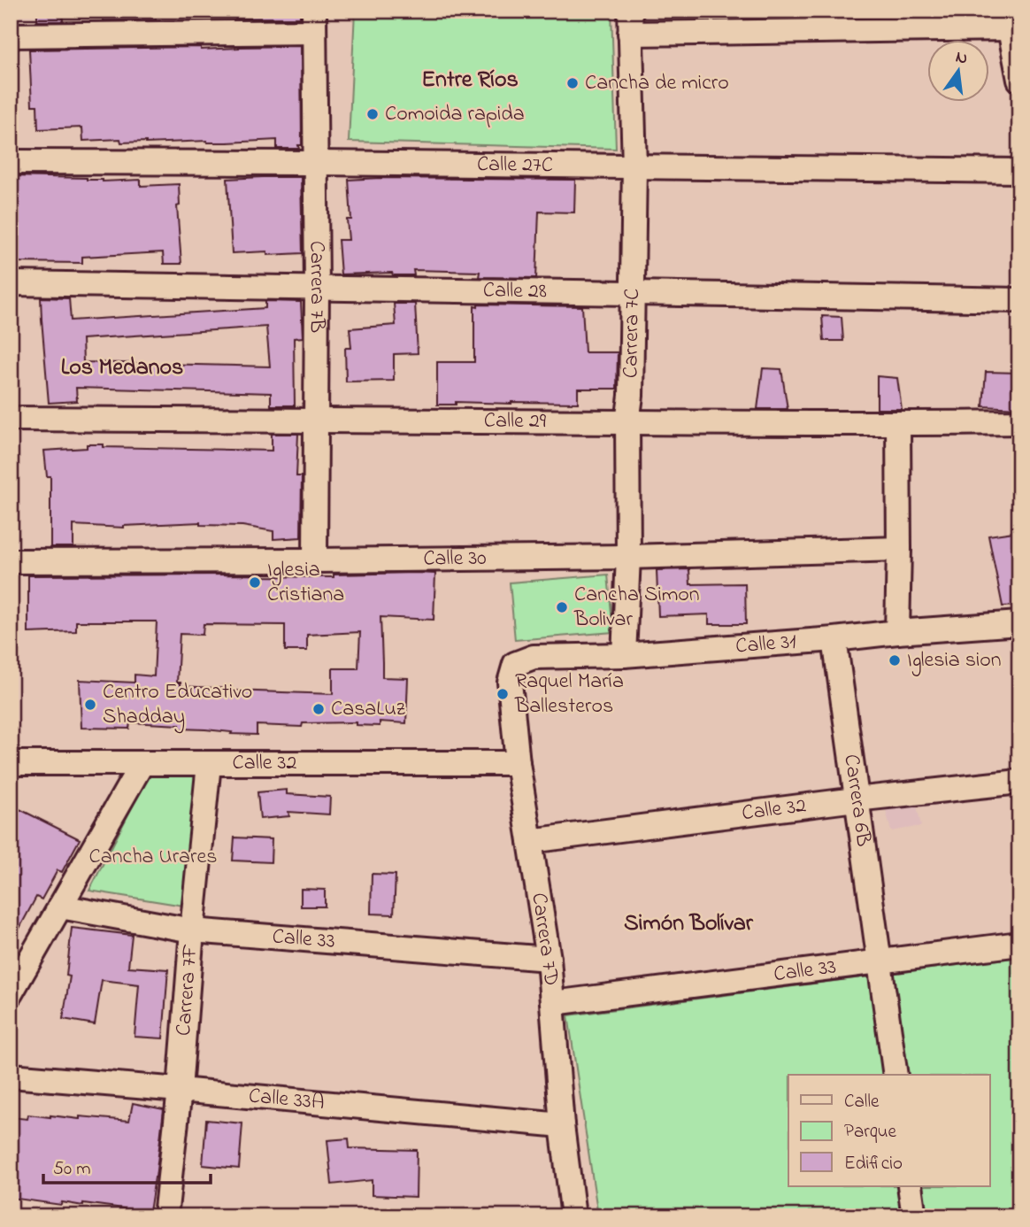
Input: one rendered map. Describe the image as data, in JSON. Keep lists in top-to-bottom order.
{
  "streets": {
    "street": [
      "Calle 27C",
      "Carrera 7B",
      "Calle 28",
      "Carrera 7C",
      "Calle 29",
      "Calle 30",
      "Calle 31",
      "Calle 32",
      "Carrera 6B",
      "Calle 33",
      "Carrera 7D",
      "Carrera 7F",
      "Calle 33A"
    ]
  },
  "crossings": [
    ["Calle 27C", "Carrera 7B"],
    ["Calle 27C", "Carrera 7C"],
    ["Carrera 7B", "Calle 28"],
    ["Carrera 7B", "Calle 29"],
    ["Carrera 7B", "Calle 30"],
    ["Calle 28", "Carrera 7C"],
    ["Carrera 7C", "Calle 29"],
    ["Carrera 7C", "Calle 30"],
    ["Carrera 7C", "Calle 31"],
    ["Calle 31", "Carrera 6B"],
    ["Calle 31", "Carrera 7D"],
    ["Calle 32", "Carrera 6B"],
    ["Calle 32", "Carrera 7D"],
    ["Calle 32", "Carrera 7F"],
    ["Carrera 6B", "Calle 33"],
    ["Calle 33", "Carrera 7D"],
    ["Calle 33", "Carrera 7F"],
    ["Carrera 7D", "Calle 33A"],
    ["Carrera 7F", "Calle 33A"]
  ],
  "districts": ["Entre Ríos", "Los Medanos", "Simón Bolívar"],
  "parks": ["Cancha Urares"],
  "places": [
    "Cancha de micro",
    "Comoida rapida",
    "Iglesia Cristiana",
    "Cancha Simon Bolivar",
    "Iglesia sion",
    "Raquel María Ballesteros",
    "Centro Educativo Shadday",
    "CasaLuz"
  ],
  "legend": ["Calle", "Parque", "Edificio"],
  "scale_bar": "50 m",
  "north": "top"
}
